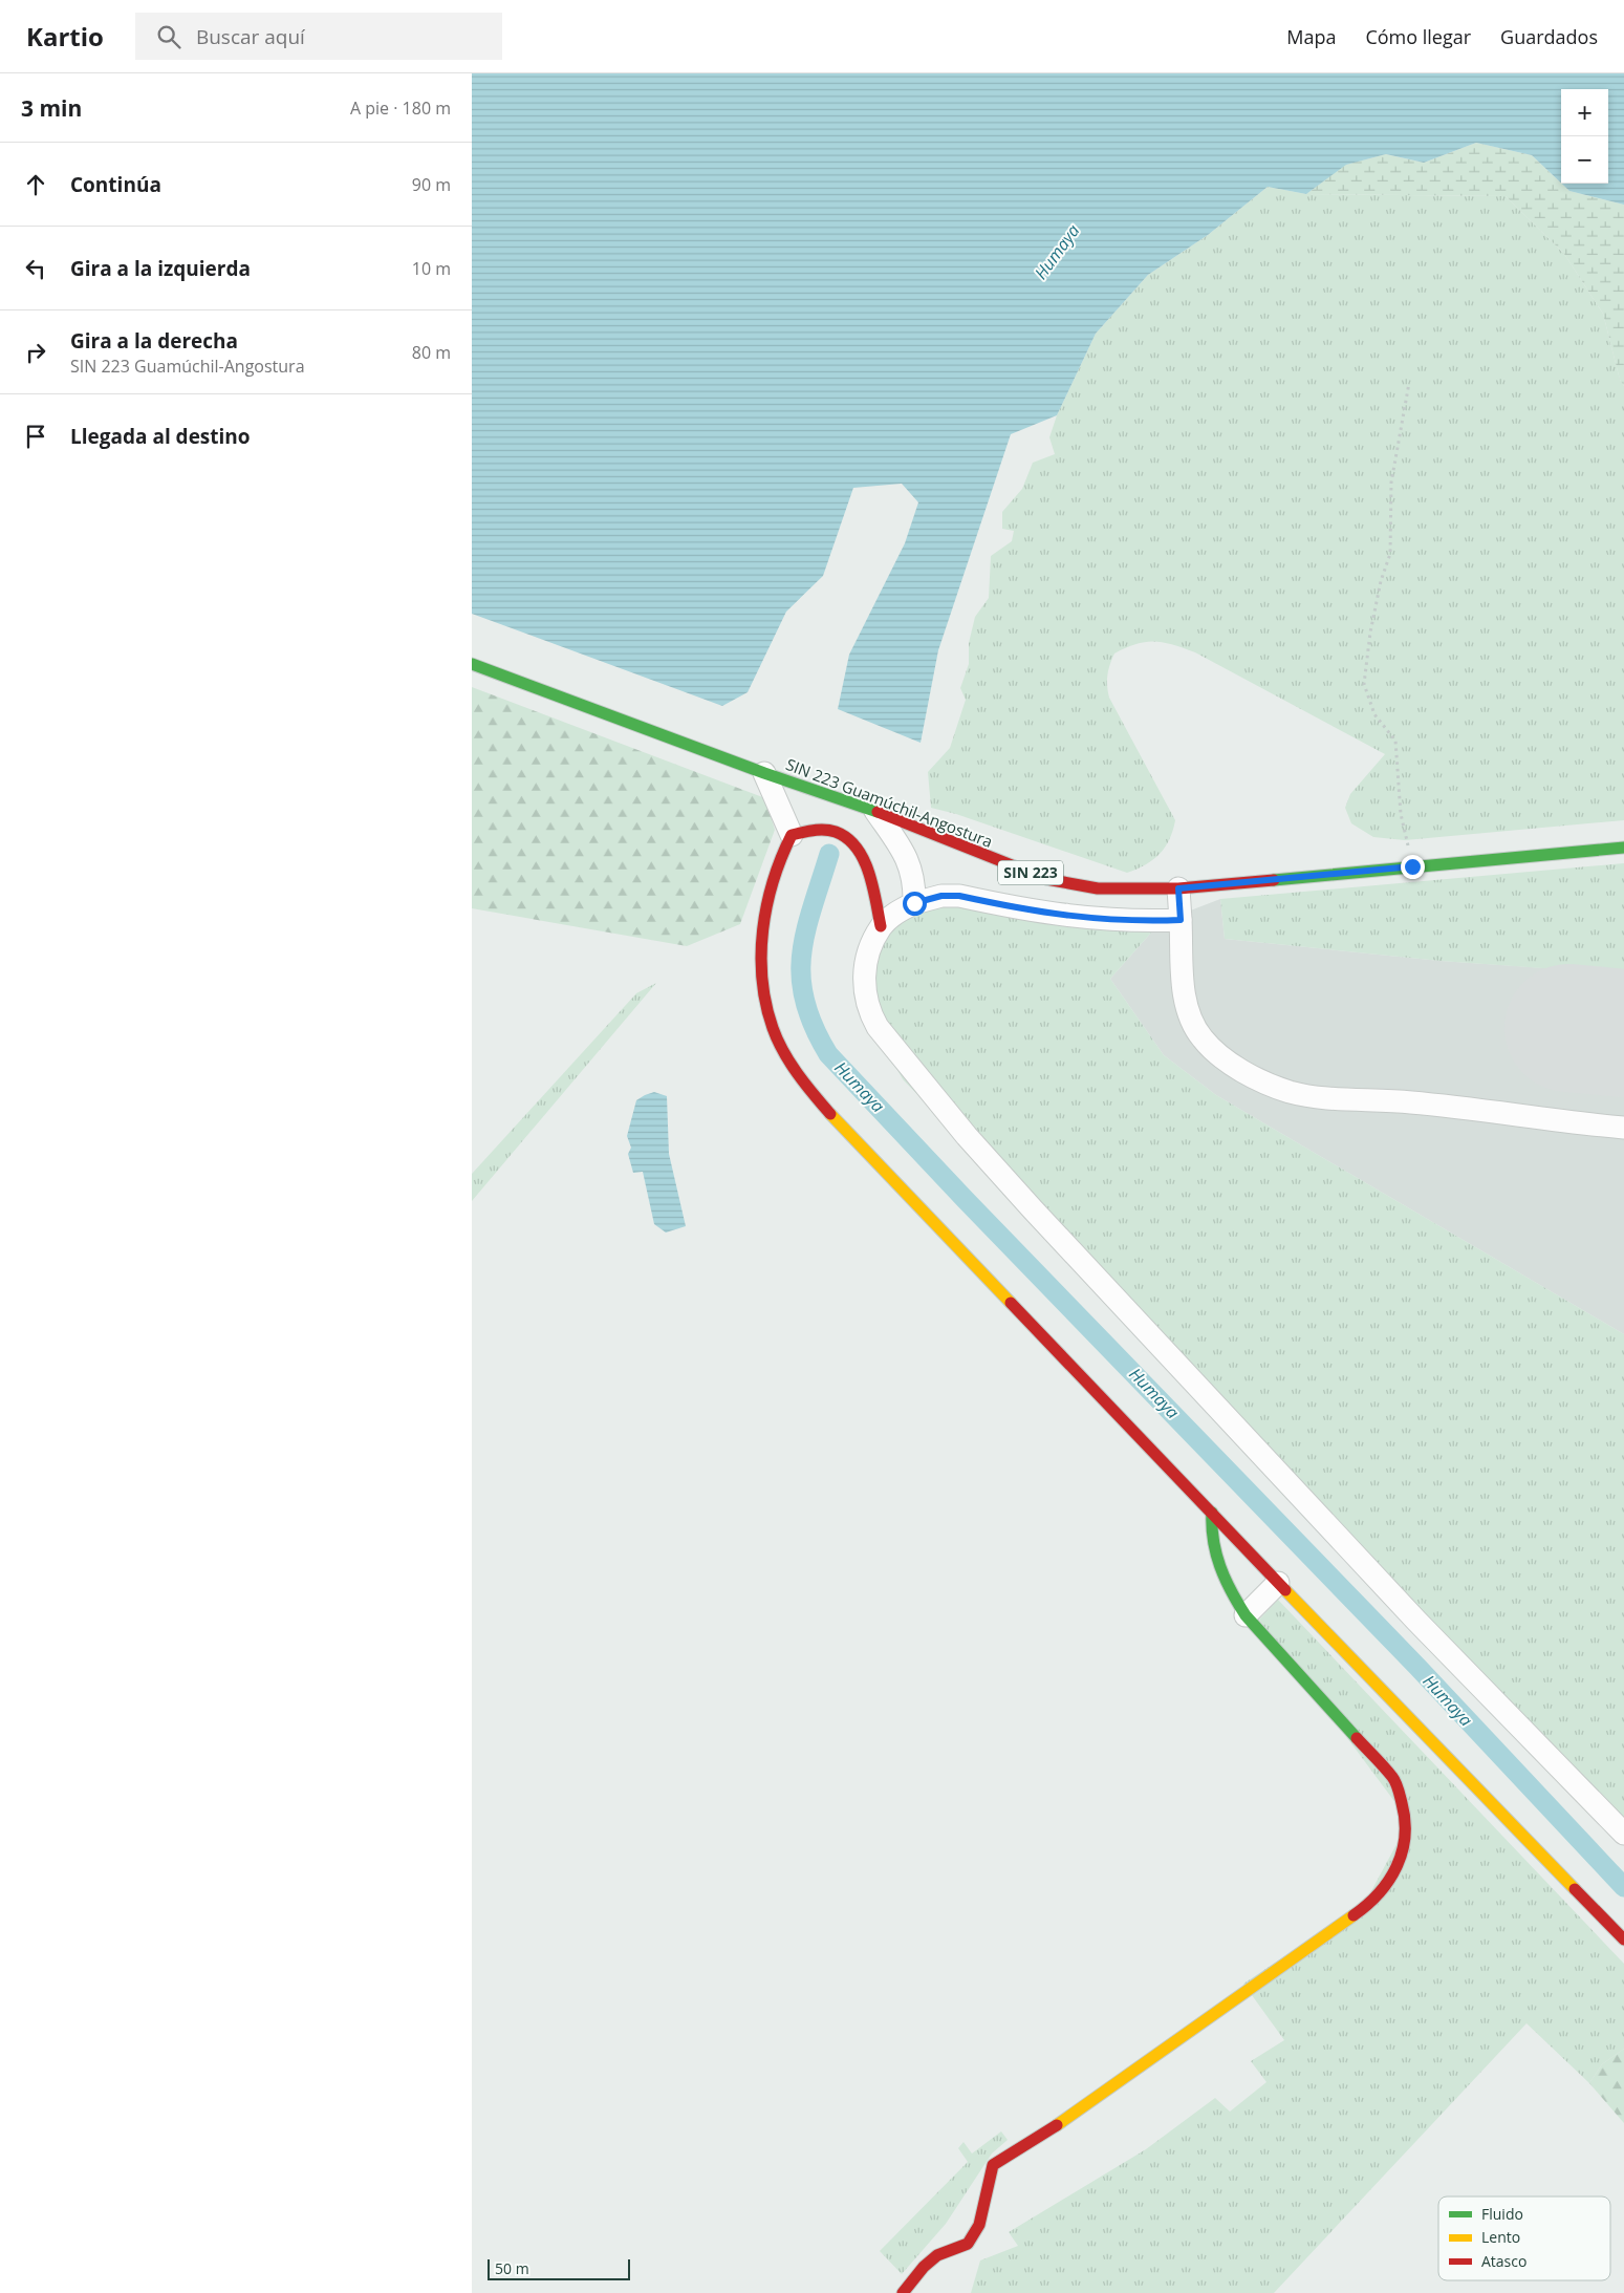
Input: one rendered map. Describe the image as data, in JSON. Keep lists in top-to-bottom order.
{
  "streets": {
    "street": ["SIN 223 Guamúchil-Angostura", "SIN 223"]
  },
  "water": ["Humaya"],
  "legend": ["Fluido", "Lento", "Atasco"],
  "scale_bar": "50 m",
  "page": {
    "header": "Kartio",
    "search": "Buscar aquí",
    "nav": ["Mapa", "Cómo llegar", "Guardados"],
    "heading": ["3 min", "A pie · 180 m"],
    "map_buttons": ["+", "−"],
    "list": [
      ["Continúa", "90 m"],
      ["Gira a la izquierda", "10 m"],
      ["Gira a la derecha", "SIN 223 Guamúchil-Angostura", "80 m"],
      "Llegada al destino"
    ],
    "scale": "50 m"
  }
}
